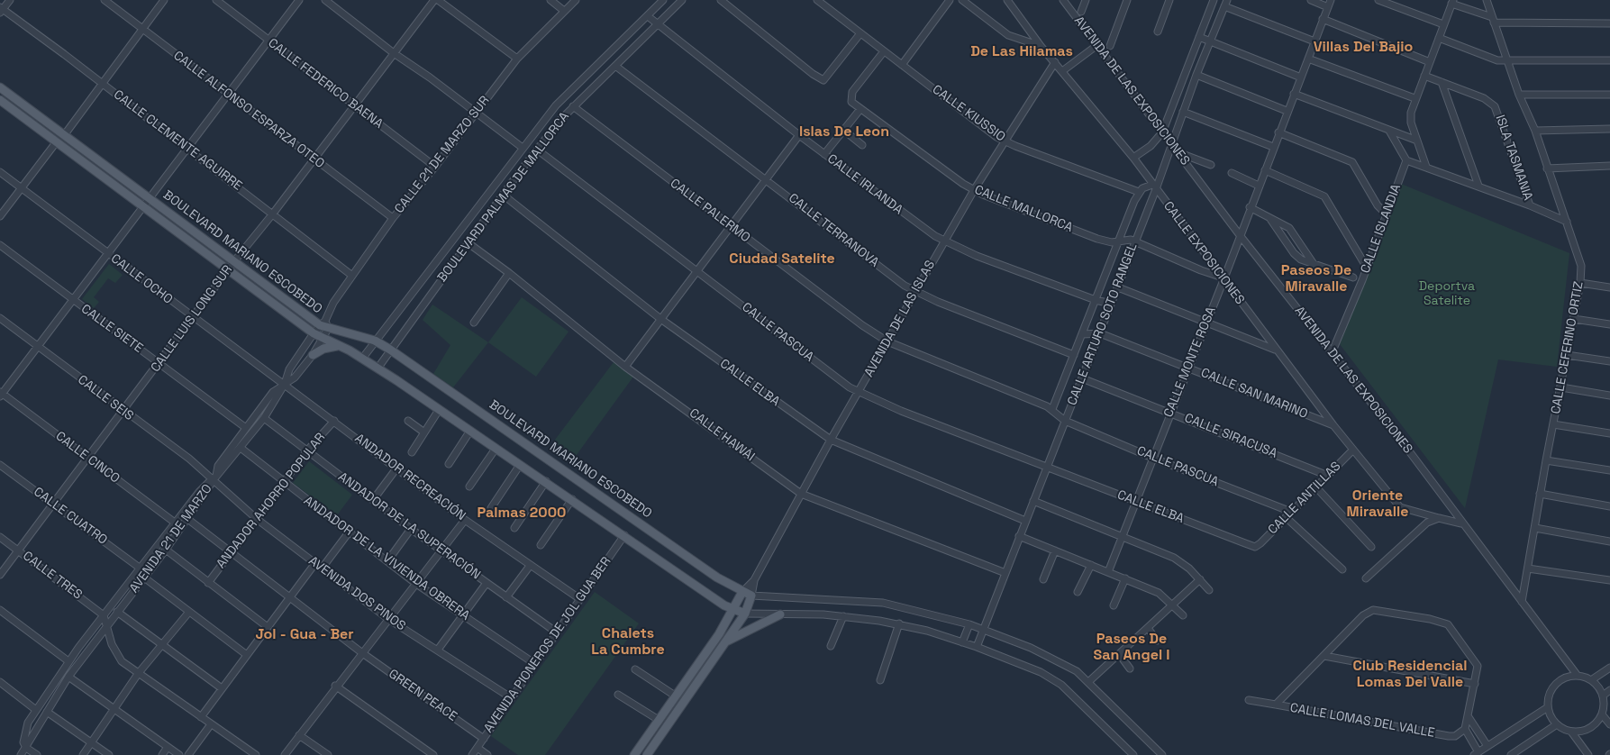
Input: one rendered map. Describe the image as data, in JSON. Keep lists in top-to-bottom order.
{
  "streets": {
    "main road": ["BOULEVARD MARIANO ESCOBEDO"],
    "street": [
      "CALLE FEDERICO BAENA",
      "AVENIDA DE LAS EXPOSICIONES",
      "CALLE ALFONSO ESPARZA OTEO",
      "CALLE KIUSSIO",
      "CALLE CLEMENTE AGUIRRE",
      "CALLE 21 DE MARZO SUR",
      "ISLA TASMANIA",
      "CALLE IRLANDA",
      "BOULEVARD PALMAS DE MALLORCA",
      "CALLE MALLORCA",
      "CALLE PALERMO",
      "CALLE ISLANDIA",
      "CALLE TERRANOVA",
      "CALLE EXPOSICIONES",
      "CALLE OCHO",
      "CALLE LUIS LONG SUR",
      "AVENIDA DE LAS ISLAS",
      "CALLE ARTURO SOTO RANGEL",
      "CALLE SIETE",
      "CALLE PASCUA",
      "CALLE CEFERINO ORTIZ",
      "CALLE MONTE ROSA",
      "CALLE ELBA",
      "CALLE SAN MARINO",
      "CALLE SEIS",
      "CALLE HAWÁI",
      "CALLE SIRACUSA",
      "CALLE CINCO",
      "ANDADOR RECREACIÓN",
      "CALLE ANTILLAS",
      "ANDADOR AHORRO POPULAR",
      "CALLE CUATRO",
      "ANDADOR DE LA SUPERACIÓN",
      "AVENIDA 21 DE MARZO",
      "ANDADOR DE LA VIVIENDA OBRERA",
      "CALLE TRES",
      "AVENIDA DOS PINOS",
      "AVENIDA PIONEROS DE JOL GUA BER",
      "GREEN PEACE",
      "CALLE LOMAS DEL VALLE"
    ]
  },
  "crossings": [
    ["CALLE FEDERICO BAENA", "CALLE 21 DE MARZO SUR"],
    ["CALLE FEDERICO BAENA", "CALLE LUIS LONG SUR"],
    ["AVENIDA DE LAS EXPOSICIONES", "CALLE ISLANDIA"],
    ["AVENIDA DE LAS EXPOSICIONES", "CALLE ARTURO SOTO RANGEL"],
    ["AVENIDA DE LAS EXPOSICIONES", "CALLE CEFERINO ORTIZ"],
    ["AVENIDA DE LAS EXPOSICIONES", "CALLE MONTE ROSA"],
    ["CALLE ALFONSO ESPARZA OTEO", "CALLE 21 DE MARZO SUR"],
    ["CALLE ALFONSO ESPARZA OTEO", "CALLE LUIS LONG SUR"],
    ["CALLE KIUSSIO", "CALLE MALLORCA"],
    ["CALLE KIUSSIO", "AVENIDA DE LAS ISLAS"],
    ["CALLE CLEMENTE AGUIRRE", "CALLE 21 DE MARZO SUR"],
    ["CALLE CLEMENTE AGUIRRE", "CALLE LUIS LONG SUR"],
    ["CALLE 21 DE MARZO SUR", "BOULEVARD MARIANO ESCOBEDO"],
    ["CALLE 21 DE MARZO SUR", "AVENIDA 21 DE MARZO"],
    ["CALLE IRLANDA", "BOULEVARD PALMAS DE MALLORCA"],
    ["CALLE IRLANDA", "AVENIDA DE LAS ISLAS"],
    ["CALLE IRLANDA", "CALLE ARTURO SOTO RANGEL"],
    ["BOULEVARD PALMAS DE MALLORCA", "CALLE PALERMO"],
    ["BOULEVARD PALMAS DE MALLORCA", "CALLE TERRANOVA"],
    ["BOULEVARD PALMAS DE MALLORCA", "BOULEVARD MARIANO ESCOBEDO"],
    ["BOULEVARD PALMAS DE MALLORCA", "CALLE PASCUA"],
    ["BOULEVARD PALMAS DE MALLORCA", "CALLE ELBA"],
    ["BOULEVARD PALMAS DE MALLORCA", "CALLE HAWÁI"],
    ["CALLE MALLORCA", "CALLE EXPOSICIONES"],
    ["CALLE MALLORCA", "AVENIDA DE LAS ISLAS"],
    ["CALLE MALLORCA", "CALLE ARTURO SOTO RANGEL"],
    ["CALLE MALLORCA", "CALLE MONTE ROSA"],
    ["CALLE PALERMO", "AVENIDA DE LAS ISLAS"],
    ["CALLE PALERMO", "CALLE ARTURO SOTO RANGEL"],
    ["CALLE PALERMO", "CALLE PASCUA"],
    ["CALLE TERRANOVA", "AVENIDA DE LAS ISLAS"],
    ["BOULEVARD MARIANO ESCOBEDO", "CALLE LUIS LONG SUR"],
    ["BOULEVARD MARIANO ESCOBEDO", "AVENIDA DE LAS ISLAS"],
    ["BOULEVARD MARIANO ESCOBEDO", "CALLE ARTURO SOTO RANGEL"],
    ["BOULEVARD MARIANO ESCOBEDO", "AVENIDA 21 DE MARZO"],
    ["BOULEVARD MARIANO ESCOBEDO", "AVENIDA PIONEROS DE JOL GUA BER"],
    ["CALLE EXPOSICIONES", "AVENIDA DE LAS ISLAS"],
    ["CALLE EXPOSICIONES", "CALLE ARTURO SOTO RANGEL"],
    ["CALLE EXPOSICIONES", "CALLE MONTE ROSA"],
    ["CALLE EXPOSICIONES", "CALLE SAN MARINO"],
    ["CALLE EXPOSICIONES", "CALLE ANTILLAS"],
    ["CALLE OCHO", "CALLE LUIS LONG SUR"],
    ["CALLE OCHO", "ANDADOR RECREACIÓN"],
    ["CALLE OCHO", "AVENIDA 21 DE MARZO"],
    ["CALLE LUIS LONG SUR", "CALLE SIETE"],
    ["CALLE LUIS LONG SUR", "CALLE SEIS"],
    ["CALLE LUIS LONG SUR", "CALLE CINCO"],
    ["CALLE LUIS LONG SUR", "CALLE CUATRO"],
    ["CALLE LUIS LONG SUR", "CALLE TRES"],
    ["AVENIDA DE LAS ISLAS", "CALLE PASCUA"],
    ["AVENIDA DE LAS ISLAS", "CALLE ELBA"],
    ["AVENIDA DE LAS ISLAS", "CALLE HAWÁI"],
    ["CALLE ARTURO SOTO RANGEL", "CALLE PASCUA"],
    ["CALLE ARTURO SOTO RANGEL", "CALLE ELBA"],
    ["CALLE ARTURO SOTO RANGEL", "CALLE SAN MARINO"],
    ["CALLE ARTURO SOTO RANGEL", "CALLE HAWÁI"],
    ["CALLE ARTURO SOTO RANGEL", "CALLE SIRACUSA"],
    ["CALLE PASCUA", "CALLE MONTE ROSA"],
    ["CALLE PASCUA", "CALLE ELBA"],
    ["CALLE PASCUA", "CALLE ANTILLAS"],
    ["CALLE MONTE ROSA", "CALLE ELBA"],
    ["CALLE MONTE ROSA", "CALLE SAN MARINO"],
    ["CALLE MONTE ROSA", "CALLE SIRACUSA"],
    ["CALLE ELBA", "CALLE ANTILLAS"],
    ["CALLE SEIS", "AVENIDA 21 DE MARZO"],
    ["CALLE SEIS", "AVENIDA DOS PINOS"],
    ["CALLE SIRACUSA", "CALLE ANTILLAS"],
    ["ANDADOR RECREACIÓN", "ANDADOR AHORRO POPULAR"],
    ["ANDADOR RECREACIÓN", "AVENIDA 21 DE MARZO"],
    ["ANDADOR RECREACIÓN", "AVENIDA PIONEROS DE JOL GUA BER"],
    ["ANDADOR AHORRO POPULAR", "ANDADOR DE LA SUPERACIÓN"],
    ["ANDADOR AHORRO POPULAR", "ANDADOR DE LA VIVIENDA OBRERA"],
    ["ANDADOR AHORRO POPULAR", "AVENIDA DOS PINOS"],
    ["ANDADOR AHORRO POPULAR", "GREEN PEACE"],
    ["ANDADOR DE LA SUPERACIÓN", "AVENIDA 21 DE MARZO"],
    ["ANDADOR DE LA SUPERACIÓN", "AVENIDA PIONEROS DE JOL GUA BER"],
    ["AVENIDA 21 DE MARZO", "ANDADOR DE LA VIVIENDA OBRERA"],
    ["AVENIDA 21 DE MARZO", "AVENIDA DOS PINOS"],
    ["AVENIDA 21 DE MARZO", "GREEN PEACE"],
    ["ANDADOR DE LA VIVIENDA OBRERA", "AVENIDA PIONEROS DE JOL GUA BER"],
    ["AVENIDA DOS PINOS", "AVENIDA PIONEROS DE JOL GUA BER"],
    ["AVENIDA PIONEROS DE JOL GUA BER", "GREEN PEACE"]
  ],
  "districts": [
    "Villas Del Bajio",
    "De Las Hilamas",
    "Islas De Leon",
    "Ciudad Satelite",
    "Paseos De Miravalle",
    "Oriente Miravalle",
    "Palmas 2000",
    "Chalets La Cumbre",
    "Jol - Gua - Ber",
    "Paseos De San Angel I",
    "Club Residencial Lomas Del Valle"
  ],
  "parks": ["Deportva Satelite"]
}
